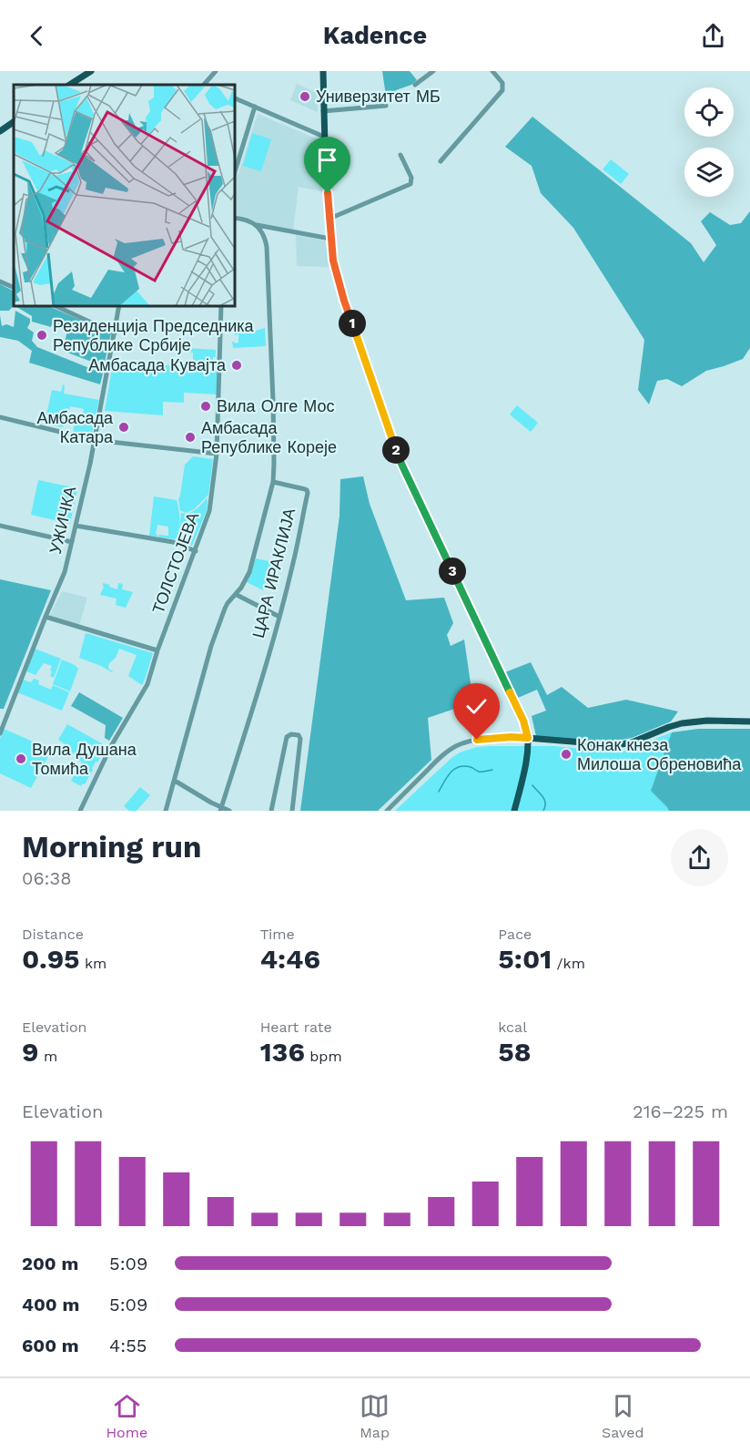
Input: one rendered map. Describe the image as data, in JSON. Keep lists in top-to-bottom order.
{
  "streets": {
    "street": ["УЖИЧКА", "ТОЛСТОЈЕВА", "ЦАРА ИРАКЛИЈА"]
  },
  "places": [
    "Универзитет МБ",
    "Резиденција Председника Републике Србије",
    "Амбасада Кувајта",
    "Вила Олге Мос",
    "Амбасада Катара",
    "Амбасада Републике Кореје",
    "Конак кнеза Милоша Обреновића",
    "Вила Душана Томића"
  ],
  "page": {
    "header": "Kadence",
    "pins": ["1", "2", "3"],
    "heading": ["Morning run", "06:38"],
    "stats": [
      ["Distance", "0.95 km"],
      ["Time", "4:46"],
      ["Pace", "5:01 /km"],
      ["Elevation", "9 m"],
      ["Heart rate", "136 bpm"],
      ["kcal", "58"]
    ],
    "chart": ["Elevation", "216–225 m"],
    "list": [
      {
        "name": "200 m",
        "note": "5:09"
      },
      {
        "name": "400 m",
        "note": "5:09"
      },
      {
        "name": "600 m",
        "note": "4:55"
      }
    ],
    "tabs": ["Home", "Map", "Saved"]
  }
}
